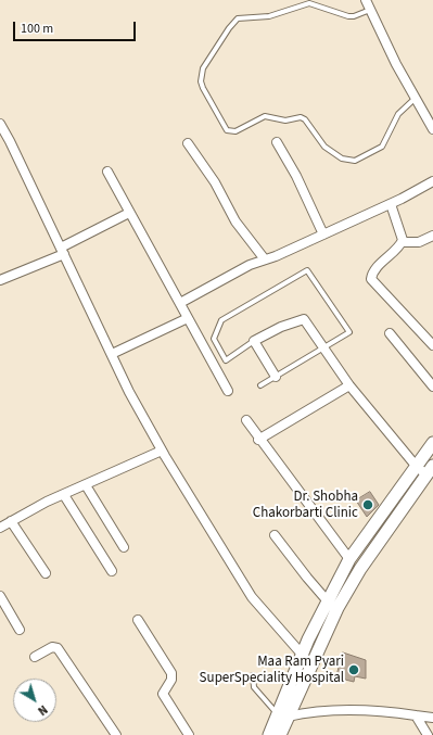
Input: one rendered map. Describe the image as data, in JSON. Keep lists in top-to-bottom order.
{
  "places": ["Dr. Shobha Chakorbarti Clinic", "Maa Ram Pyari SuperSpeciality Hospital"],
  "scale_bar": "100 m",
  "north": "bottom right"
}
